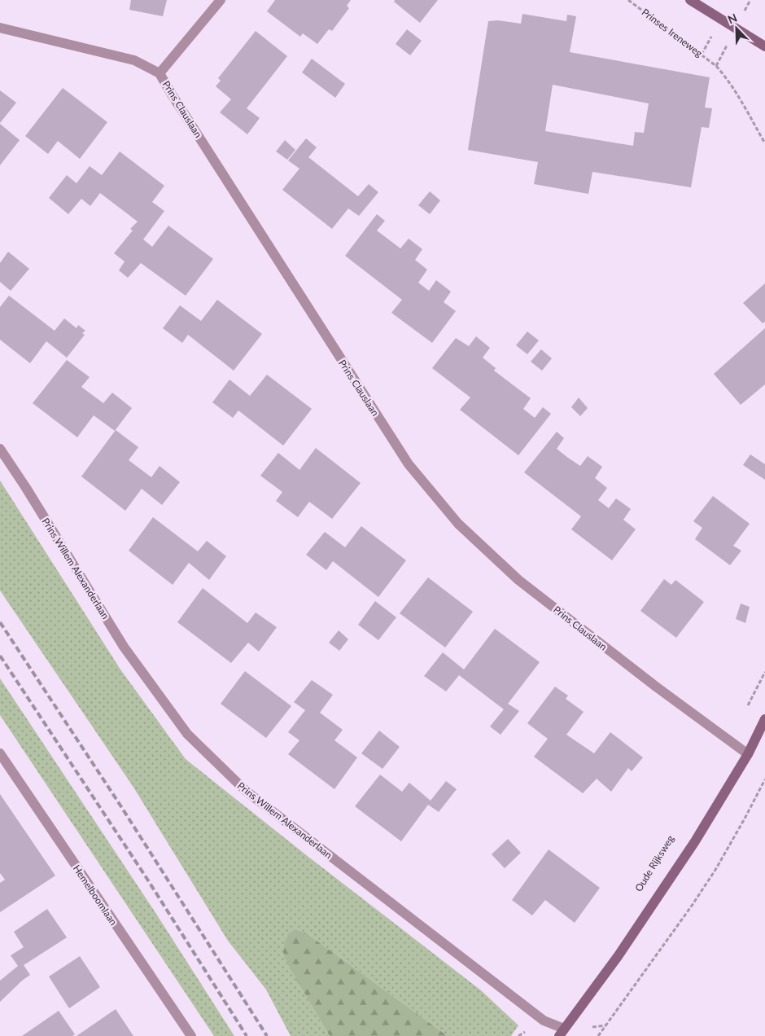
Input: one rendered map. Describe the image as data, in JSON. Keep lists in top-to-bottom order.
{
  "streets": {
    "street": [
      "Prins Clauslaan",
      "Prins Willem Alexanderlaan",
      "Oude Rijksweg",
      "Hemelboomlaan"
    ],
    "path": ["Prinses Ireneweg"]
  },
  "crossings": [
    ["Prins Clauslaan", "Oude Rijksweg"],
    ["Prins Willem Alexanderlaan", "Oude Rijksweg"]
  ],
  "north": "top left"
}
